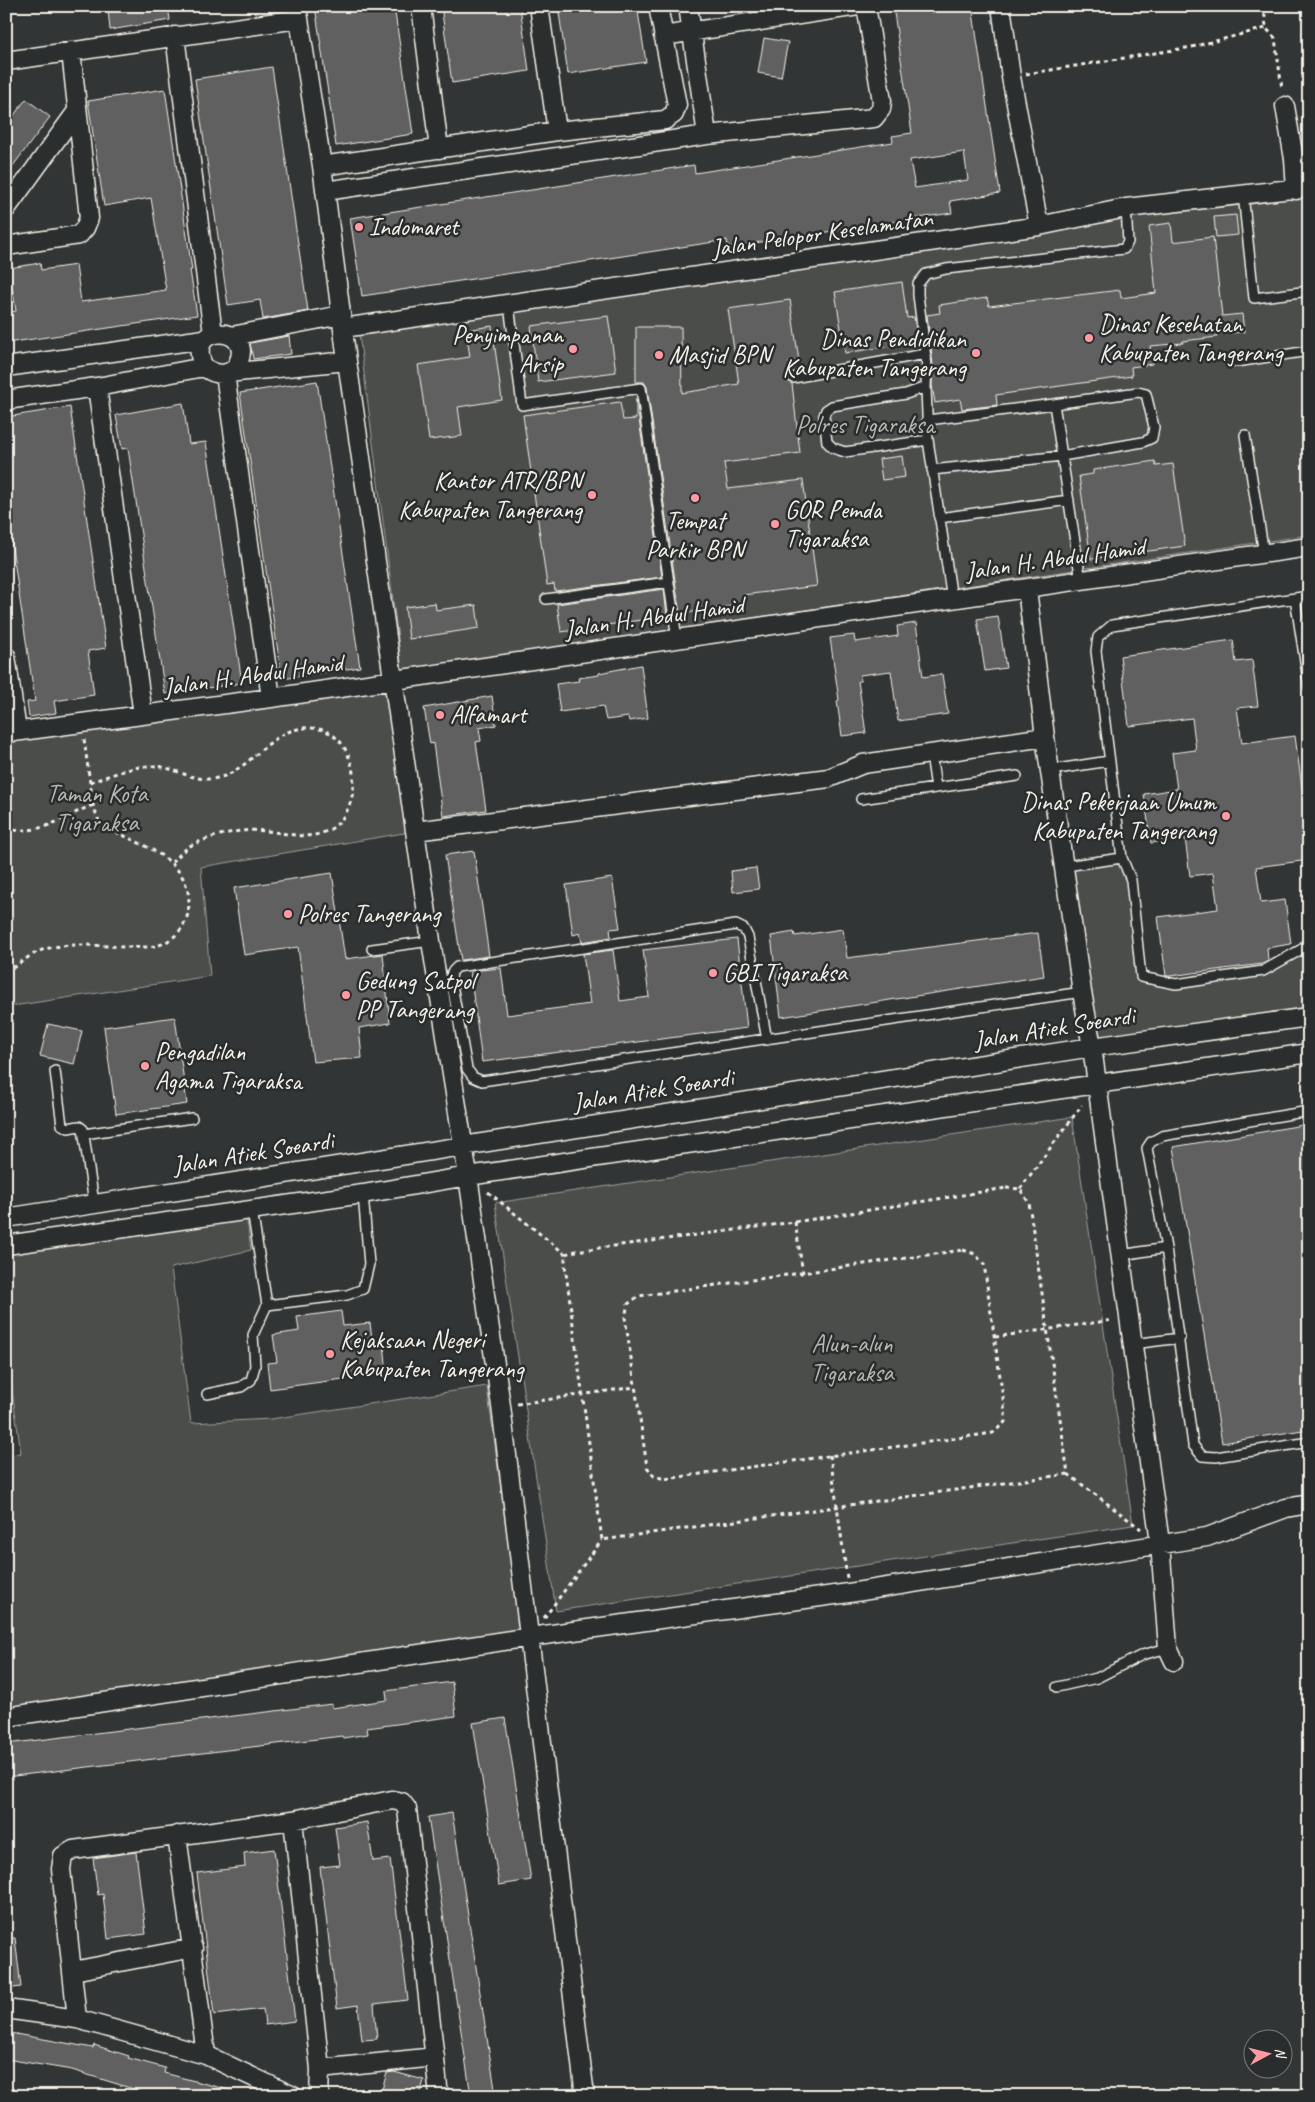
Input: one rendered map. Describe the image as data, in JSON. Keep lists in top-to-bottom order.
{
  "streets": {
    "street": ["Jalan Pelopor Keselamatan", "Jalan H. Abdul Hamid", "Jalan Atiek Soeardi"]
  },
  "parks": ["Polres Tigaraksa", "Taman Kota Tigaraksa", "Alun-alun Tigaraksa"],
  "places": [
    "Indomaret",
    "Dinas Kesehatan Kabupaten Tangerang",
    "Penyimpanan Arsip",
    "Dinas Pendidikan Kabupaten Tangerang",
    "Masjid BPN",
    "Kantor ATR/BPN Kabupaten Tangerang",
    "Tempat Parkir BPN",
    "GOR Pemda Tigaraksa",
    "Alfamart",
    "Dinas Pekerjaan Umum Kabupaten Tangerang",
    "Polres Tangerang",
    "GBI Tigaraksa",
    "Gedung Satpol PP Tangerang",
    "Pengadilan Agama Tigaraksa",
    "Kejaksaan Negeri Kabupaten Tangerang"
  ],
  "north": "right"
}
